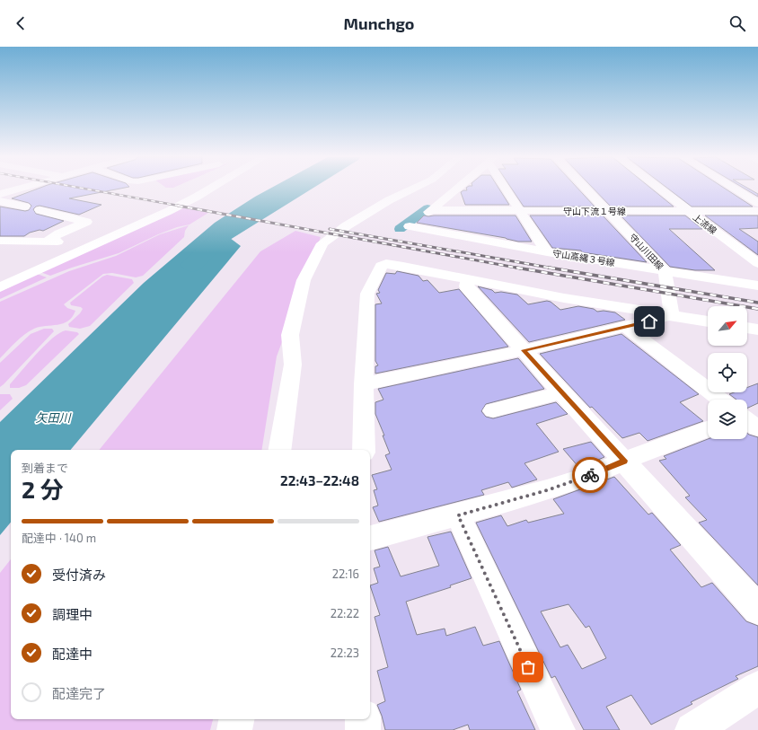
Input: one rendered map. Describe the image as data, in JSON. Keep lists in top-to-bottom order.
{
  "streets": {
    "street": [
      "守山下流１号線",
      "上流線",
      "守山川田線",
      "守山高縄３号線"
    ]
  },
  "crossings": [
    ["守山下流１号線", "上流線"],
    ["守山下流１号線", "守山川田線"],
    ["守山川田線", "守山高縄３号線"]
  ],
  "water": ["矢田川"],
  "north": "top right",
  "page": {
    "header": "Munchgo",
    "heading": ["2 分", "到着まで", "22:43–22:48"],
    "bar": "配達中 · 140 m",
    "list": [
      ["受付済み", "22:16"],
      ["調理中", "22:22"],
      ["配達中", "22:23"],
      "配達完了"
    ]
  }
}
